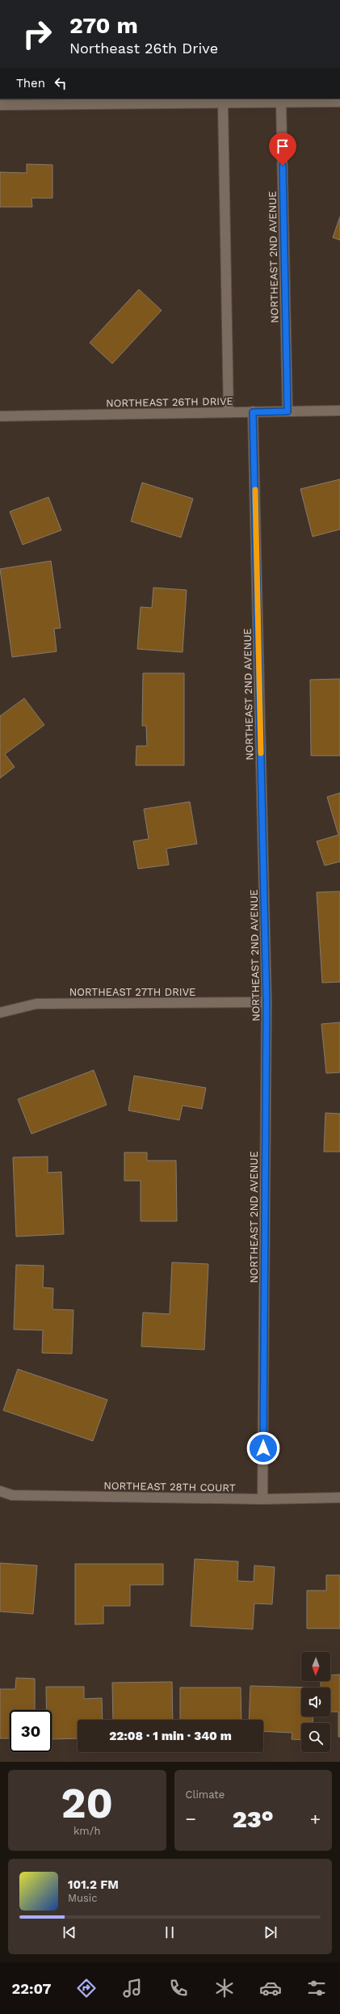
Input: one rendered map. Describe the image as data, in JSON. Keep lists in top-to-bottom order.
{
  "streets": {
    "street": [
      "NORTHEAST 2ND AVENUE",
      "NORTHEAST 26TH DRIVE",
      "NORTHEAST 27TH DRIVE",
      "NORTHEAST 28TH COURT"
    ]
  },
  "crossings": [
    ["NORTHEAST 2ND AVENUE", "NORTHEAST 26TH DRIVE"],
    ["NORTHEAST 2ND AVENUE", "NORTHEAST 27TH DRIVE"],
    ["NORTHEAST 2ND AVENUE", "NORTHEAST 28TH COURT"]
  ],
  "north": "bottom",
  "page": {
    "turn": ["270 m", "Northeast 26th Drive"],
    "then": "Then",
    "limit": "30",
    "trip": "22:08 · 1 min · 340 m",
    "tile": [
      ["20", "km/h"],
      "Climate"
    ],
    "heat": ["−", "23°", "+"],
    "song": ["101.2 FM", "Music"],
    "tabs": "22:07"
  }
}
